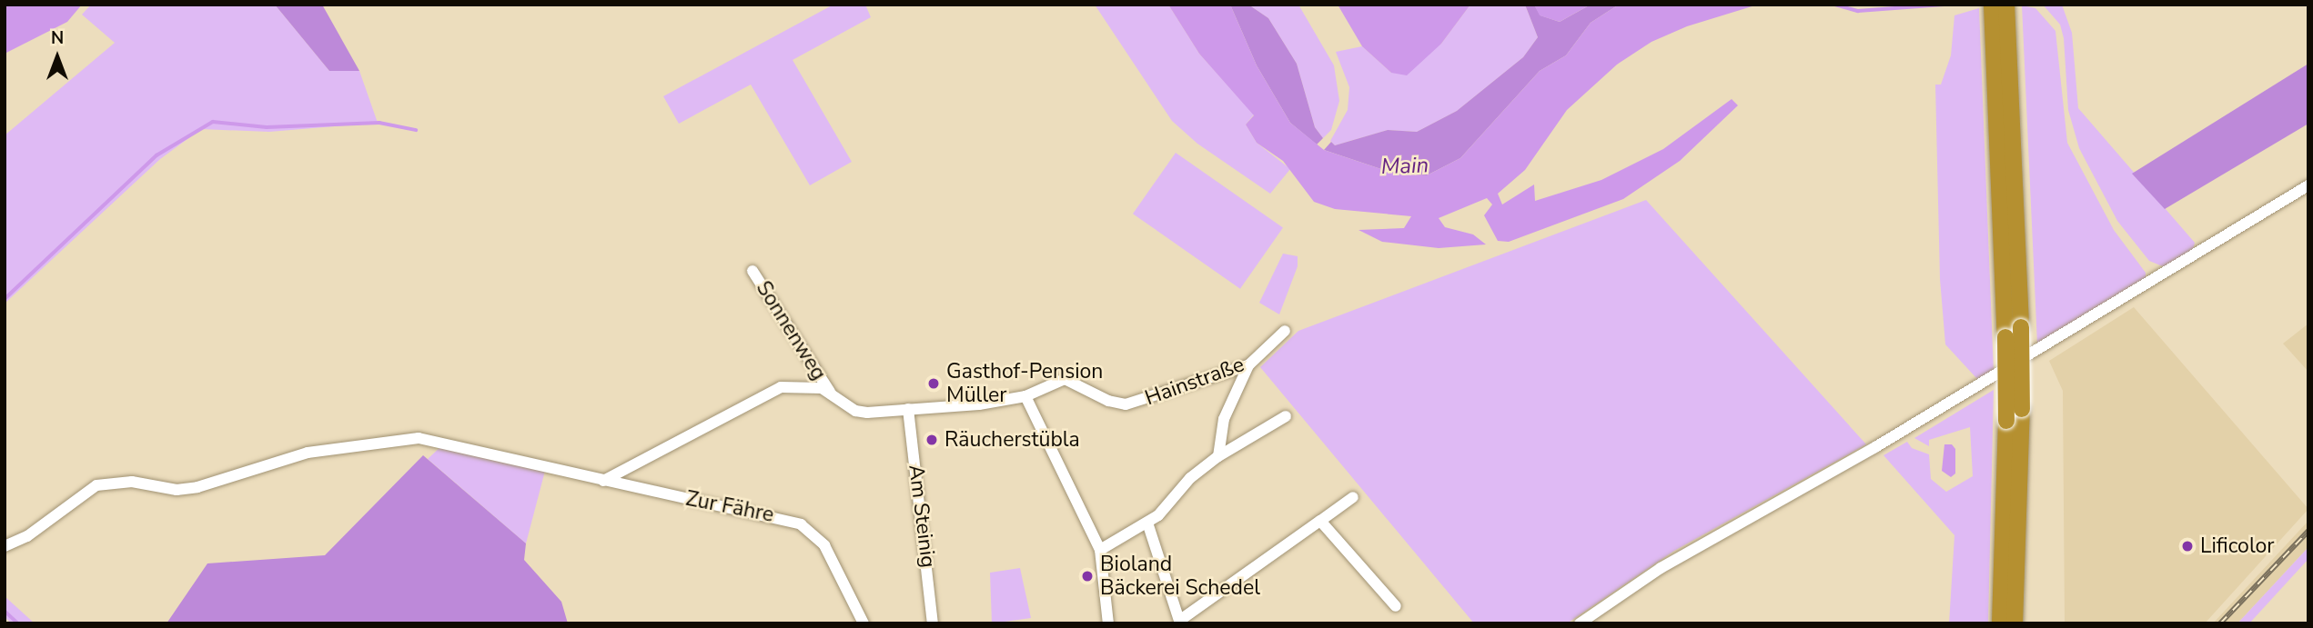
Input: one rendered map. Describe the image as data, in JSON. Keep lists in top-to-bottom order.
{
  "streets": {
    "street": [
      "Sonnenweg",
      "Hainstraße",
      "Zur Fähre",
      "Am Steinig"
    ]
  },
  "crossings": [
    ["Sonnenweg", "Hainstraße"],
    ["Hainstraße", "Am Steinig"]
  ],
  "water": ["Main"],
  "places": [
    "Gasthof-Pension Müller",
    "Räucherstübla",
    "Lificolor",
    "Bioland Bäckerei Schedel"
  ],
  "north": "top"
}
